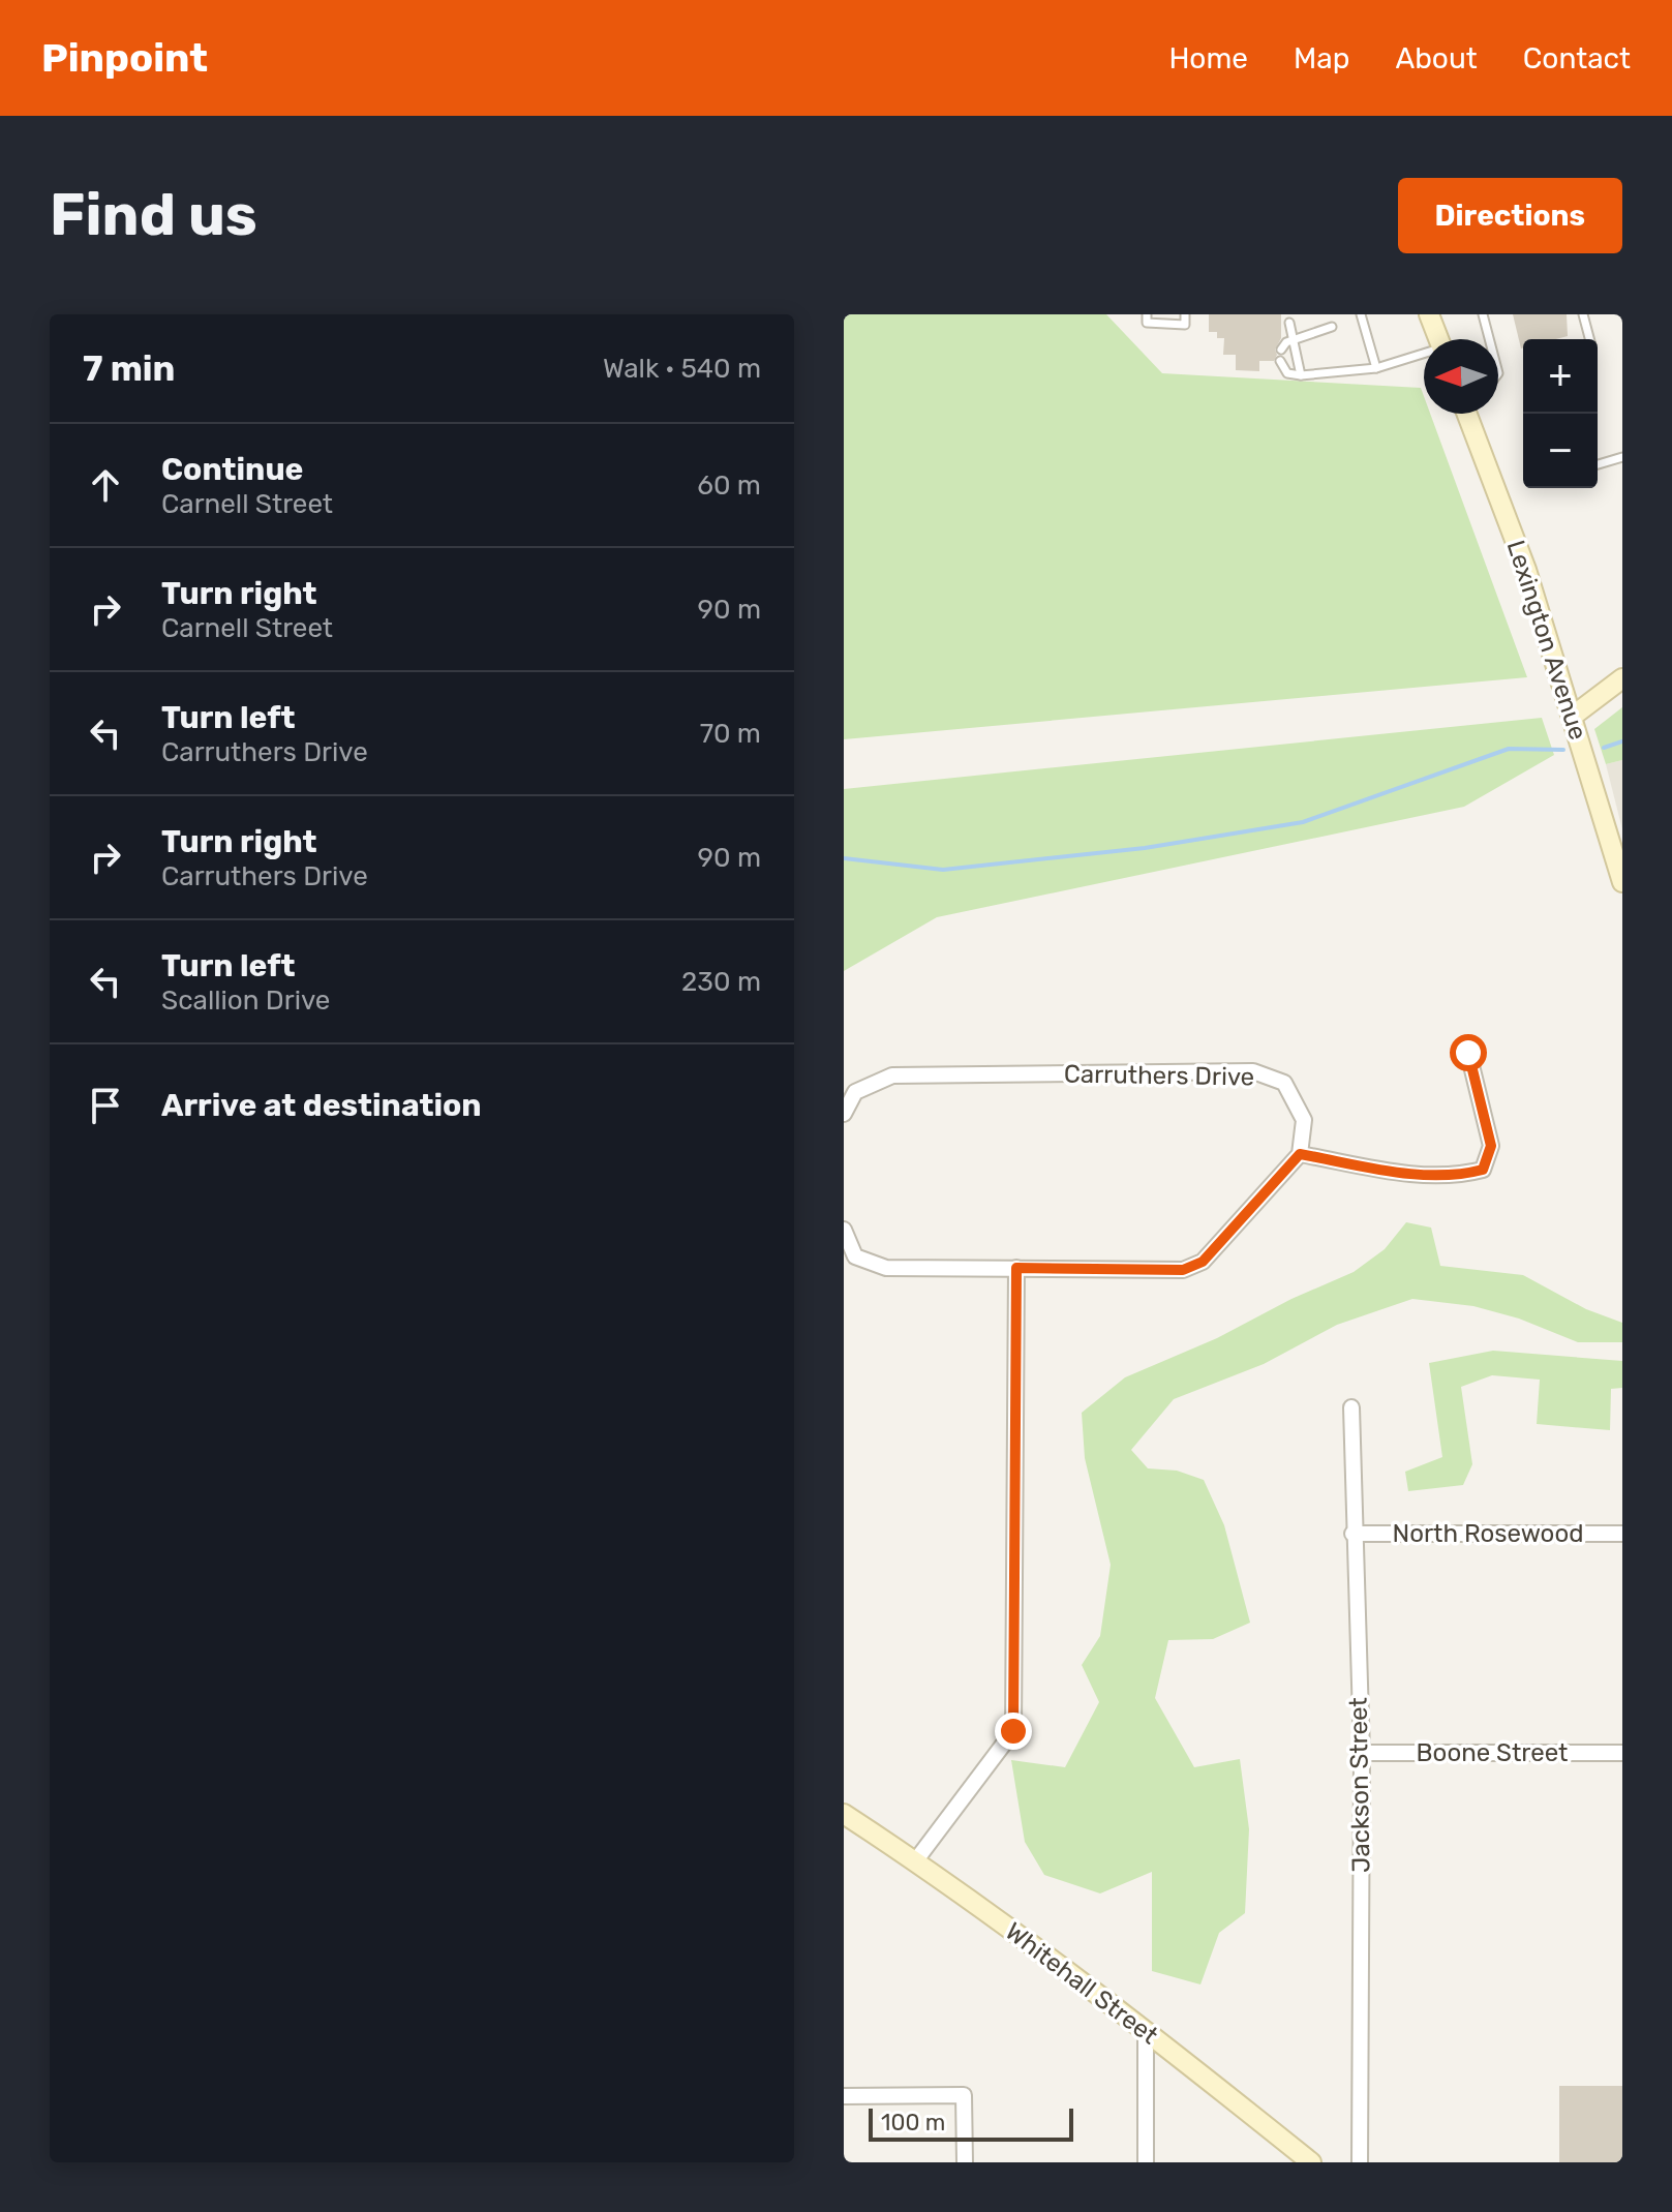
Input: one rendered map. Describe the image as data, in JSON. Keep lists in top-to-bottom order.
{
  "streets": {
    "street": [
      "Lexington Avenue",
      "Carruthers Drive",
      "North Rosewood",
      "Boone Street",
      "Jackson Street",
      "Whitehall Street"
    ]
  },
  "crossings": [
    ["North Rosewood", "Jackson Street"],
    ["Boone Street", "Jackson Street"]
  ],
  "scale_bar": "100 m",
  "north": "left",
  "page": {
    "header": "Pinpoint",
    "nav": [
      "Home",
      "Map",
      "About",
      "Contact"
    ],
    "buttons": "Directions",
    "title": "Find us",
    "heading": ["7 min", "Walk · 540 m"],
    "map_buttons": ["+", "−"],
    "list": [
      ["Continue", "Carnell Street", "60 m"],
      ["Turn right", "Carnell Street", "90 m"],
      ["Turn left", "Carruthers Drive", "70 m"],
      ["Turn right", "Carruthers Drive", "90 m"],
      ["Turn left", "Scallion Drive", "230 m"],
      "Arrive at destination"
    ],
    "scale": "100 m"
  }
}
